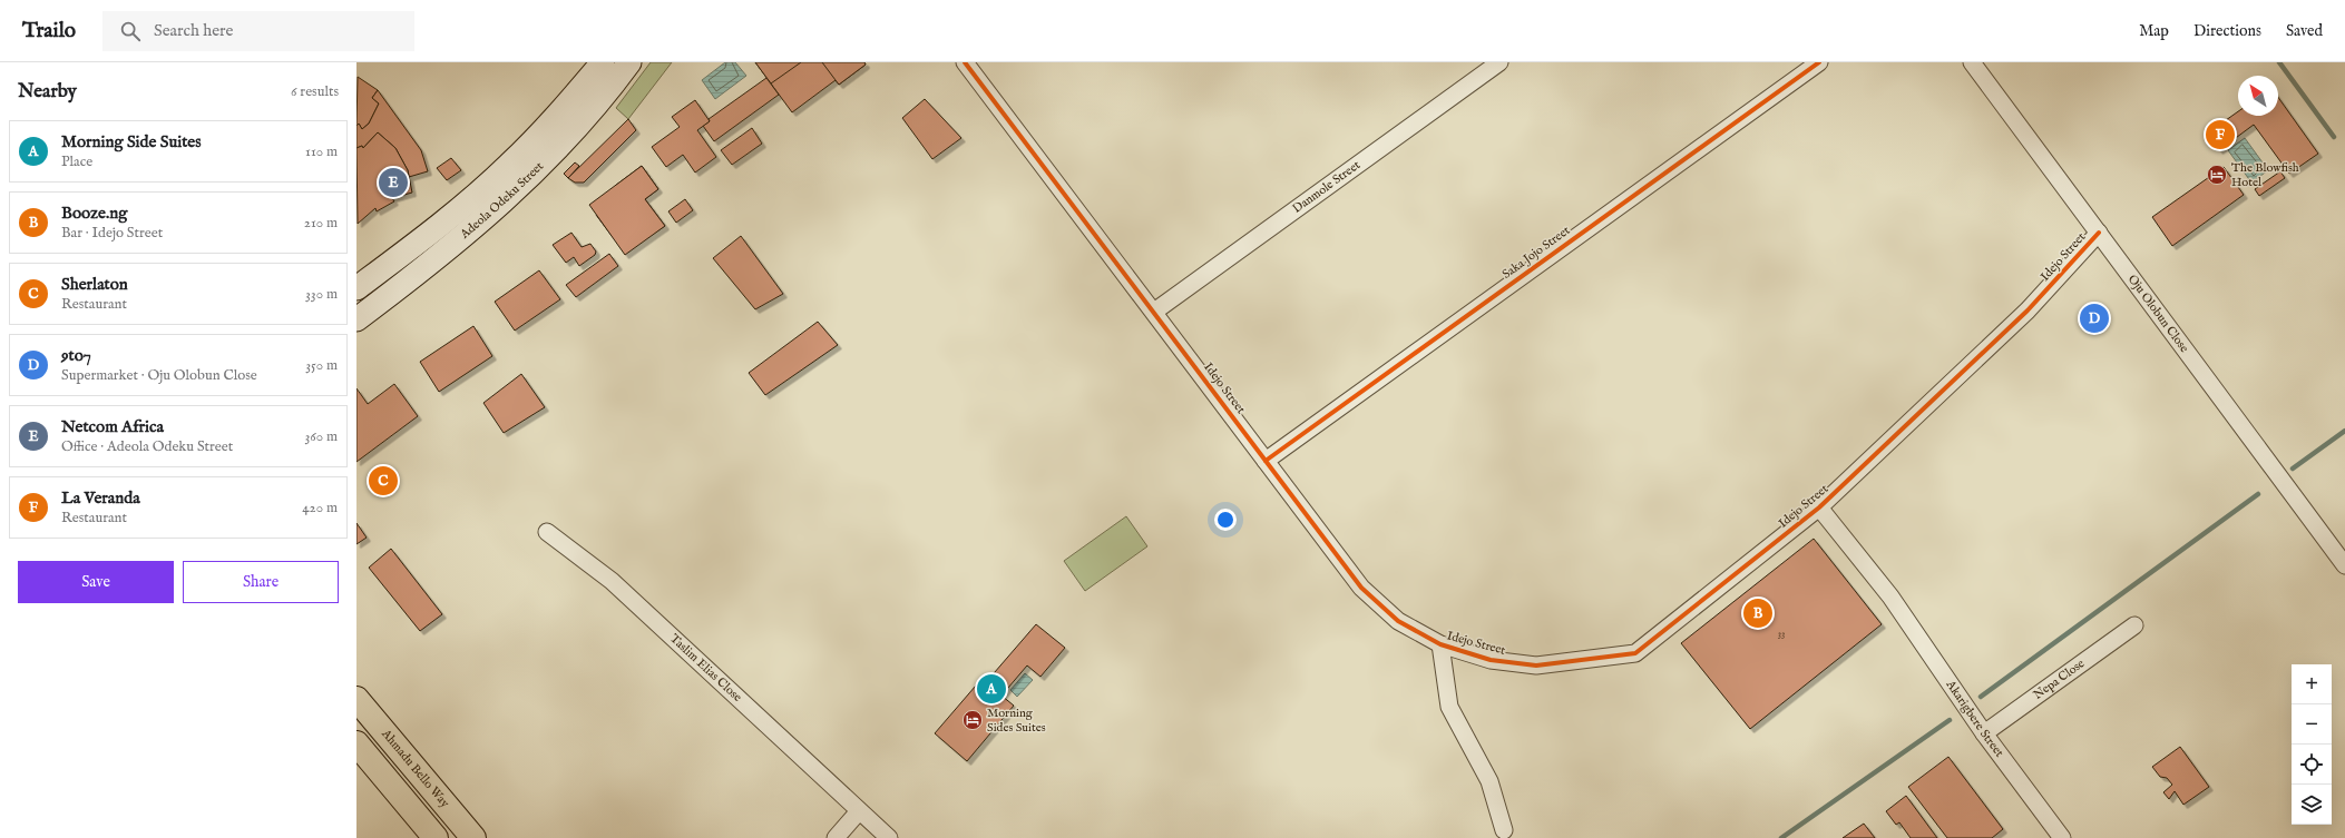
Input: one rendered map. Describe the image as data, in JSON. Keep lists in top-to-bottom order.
{
  "streets": {
    "highway": ["Ahmadu Bello Way"],
    "main road": ["Adeola Odeku Street"],
    "street": [
      "Danmole Street",
      "Saka Jojo Street",
      "Idejo Street",
      "Oju Olobun Close",
      "Taslim Elias Close",
      "Nepa Close",
      "Akarigbere Street"
    ]
  },
  "crossings": [
    ["Danmole Street", "Idejo Street"],
    ["Saka Jojo Street", "Idejo Street"],
    ["Idejo Street", "Oju Olobun Close"],
    ["Idejo Street", "Akarigbere Street"],
    ["Nepa Close", "Akarigbere Street"]
  ],
  "places": {
    "hotel": ["The Blowfish Hotel", "Morning Sides Suites"]
  },
  "house_numbers": ["33"],
  "north": "top left",
  "page": {
    "header": "Trailo",
    "search": "Search here",
    "nav": ["Map", "Directions", "Saved"],
    "heading": ["Nearby", "6 results"],
    "pins": [
      "F",
      "E",
      "D",
      "C",
      "B",
      "A"
    ],
    "list": [
      {
        "mark": "A",
        "name": "Morning Side Suites",
        "note": "Place",
        "value": "110 m"
      },
      {
        "mark": "B",
        "name": "Booze.ng",
        "note": "Bar · Idejo Street",
        "value": "210 m"
      },
      {
        "mark": "C",
        "name": "Sherlaton",
        "note": "Restaurant",
        "value": "330 m"
      },
      {
        "mark": "D",
        "name": "9to7",
        "note": "Supermarket · Oju Olobun Close",
        "value": "350 m"
      },
      {
        "mark": "E",
        "name": "Netcom Africa",
        "note": "Office · Adeola Odeku Street",
        "value": "360 m"
      },
      {
        "mark": "F",
        "name": "La Veranda",
        "note": "Restaurant",
        "value": "420 m"
      }
    ],
    "buttons": ["Save", "Share"],
    "map_buttons": ["+", "−"]
  }
}
